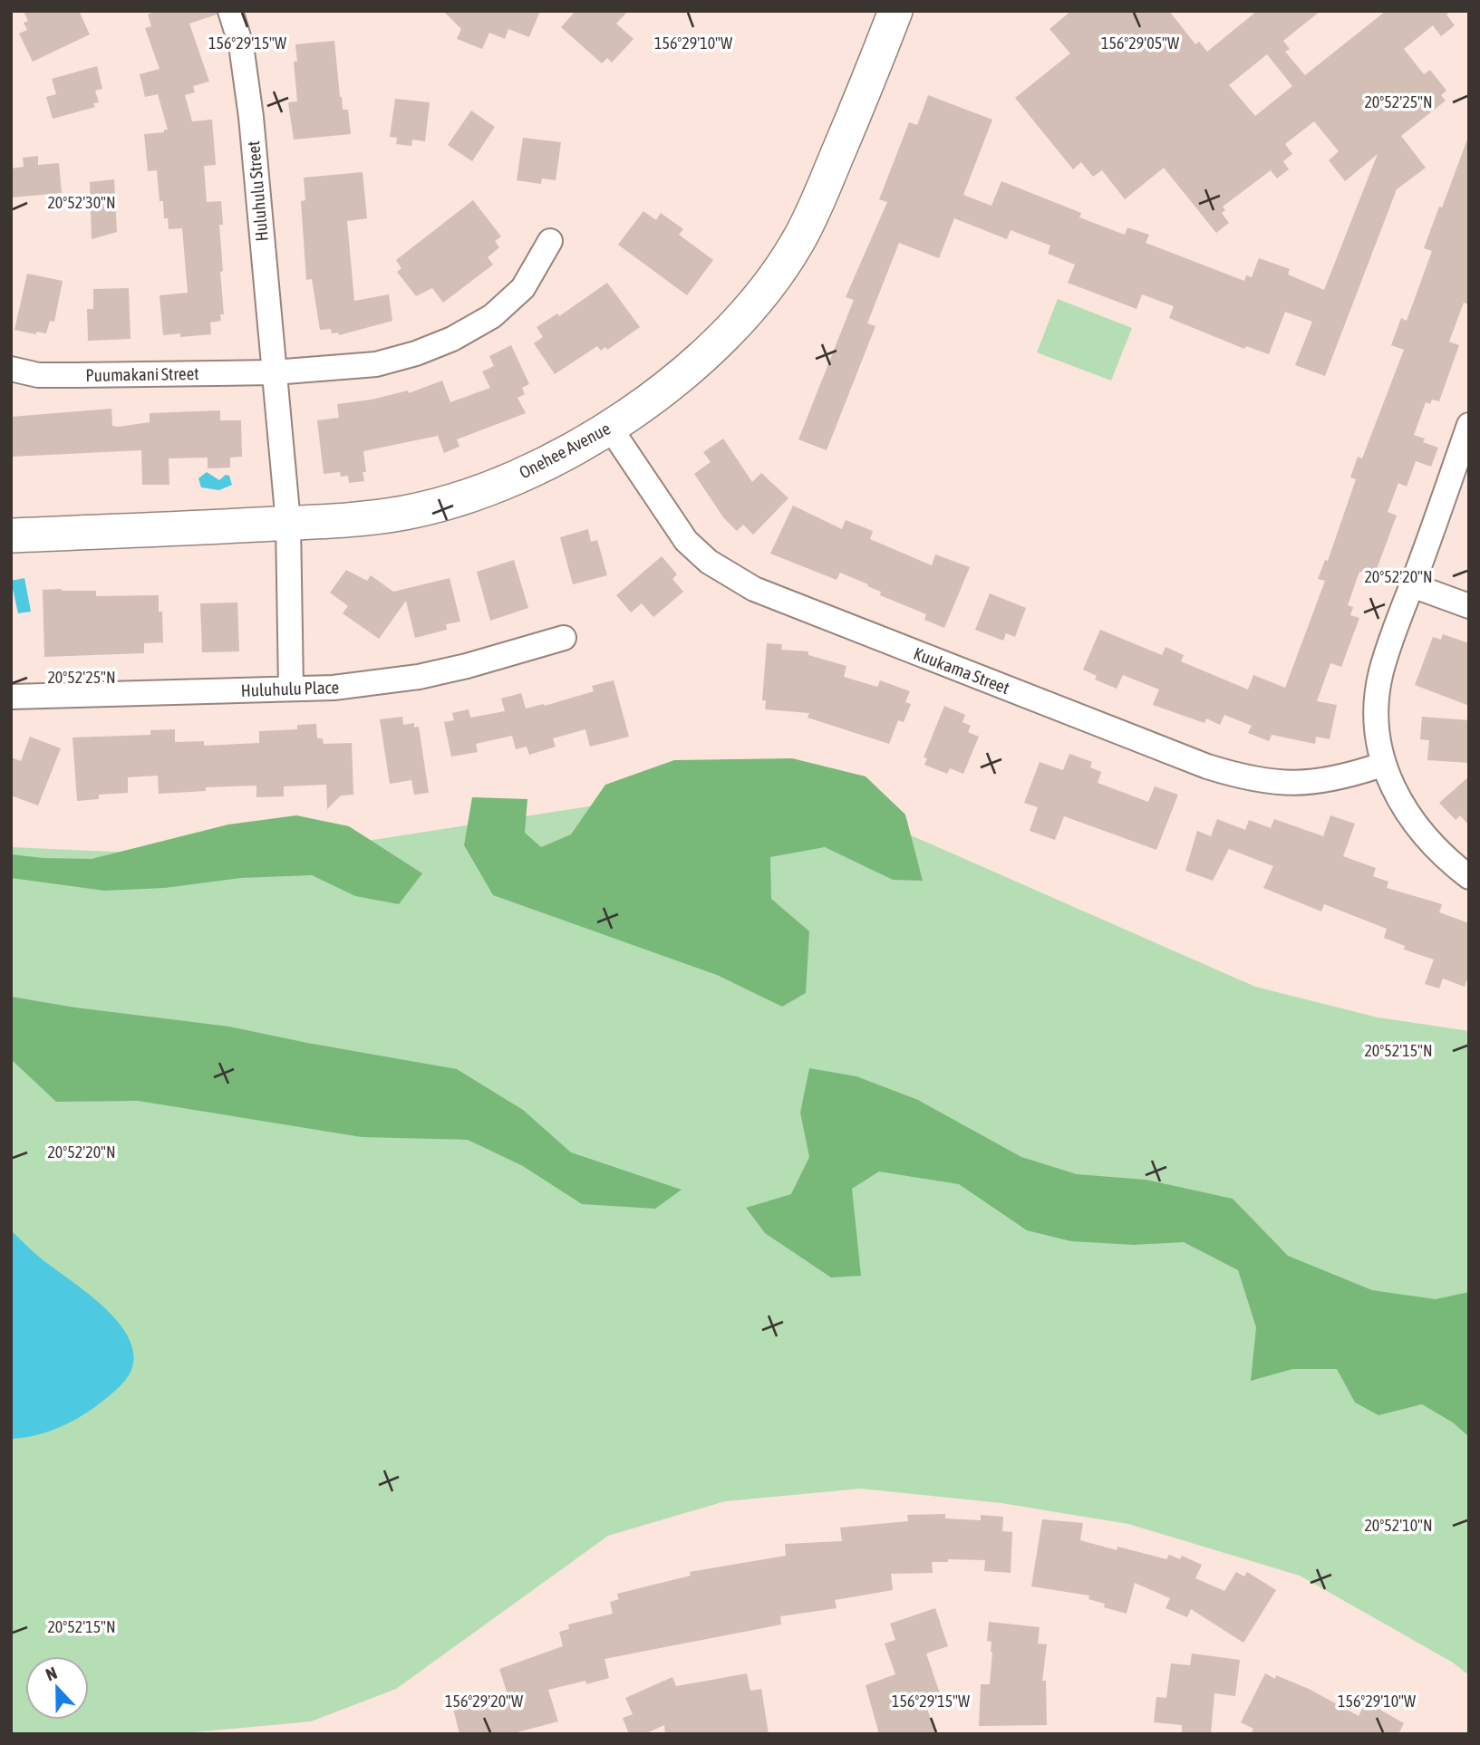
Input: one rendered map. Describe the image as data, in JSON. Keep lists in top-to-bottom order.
{
  "streets": {
    "street": [
      "Huluhulu Street",
      "Puumakani Street",
      "Onehee Avenue",
      "Kuukama Street",
      "Huluhulu Place"
    ]
  },
  "crossings": [
    ["Huluhulu Street", "Puumakani Street"],
    ["Huluhulu Street", "Onehee Avenue"],
    ["Huluhulu Street", "Huluhulu Place"],
    ["Onehee Avenue", "Kuukama Street"]
  ],
  "north": "top",
  "coordinates": [
    "156°29'15\"W",
    "156°29'10\"W",
    "156°29'05\"W",
    "20°52'25\"N",
    "20°52'30\"N",
    "20°52'20\"N",
    "20°52'15\"N",
    "20°52'10\"N",
    "156°29'20\"W"
  ]
}
